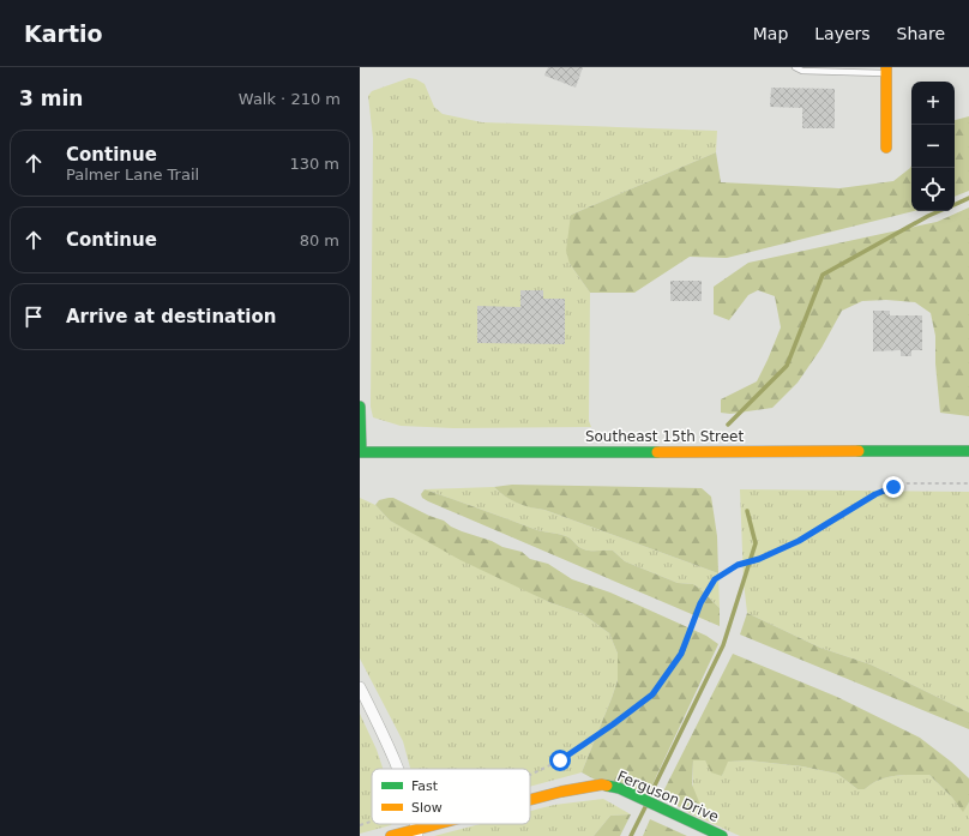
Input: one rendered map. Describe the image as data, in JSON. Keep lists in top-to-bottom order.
{
  "streets": {
    "main road": ["Southeast 15th Street", "Ferguson Drive"]
  },
  "legend": ["Fast", "Slow"],
  "page": {
    "header": "Kartio",
    "nav": ["Map", "Layers", "Share"],
    "heading": ["3 min", "Walk · 210 m"],
    "map_buttons": ["+", "−"],
    "list": [
      ["Continue", "Palmer Lane Trail", "130 m"],
      ["Continue", "80 m"],
      "Arrive at destination"
    ]
  }
}
